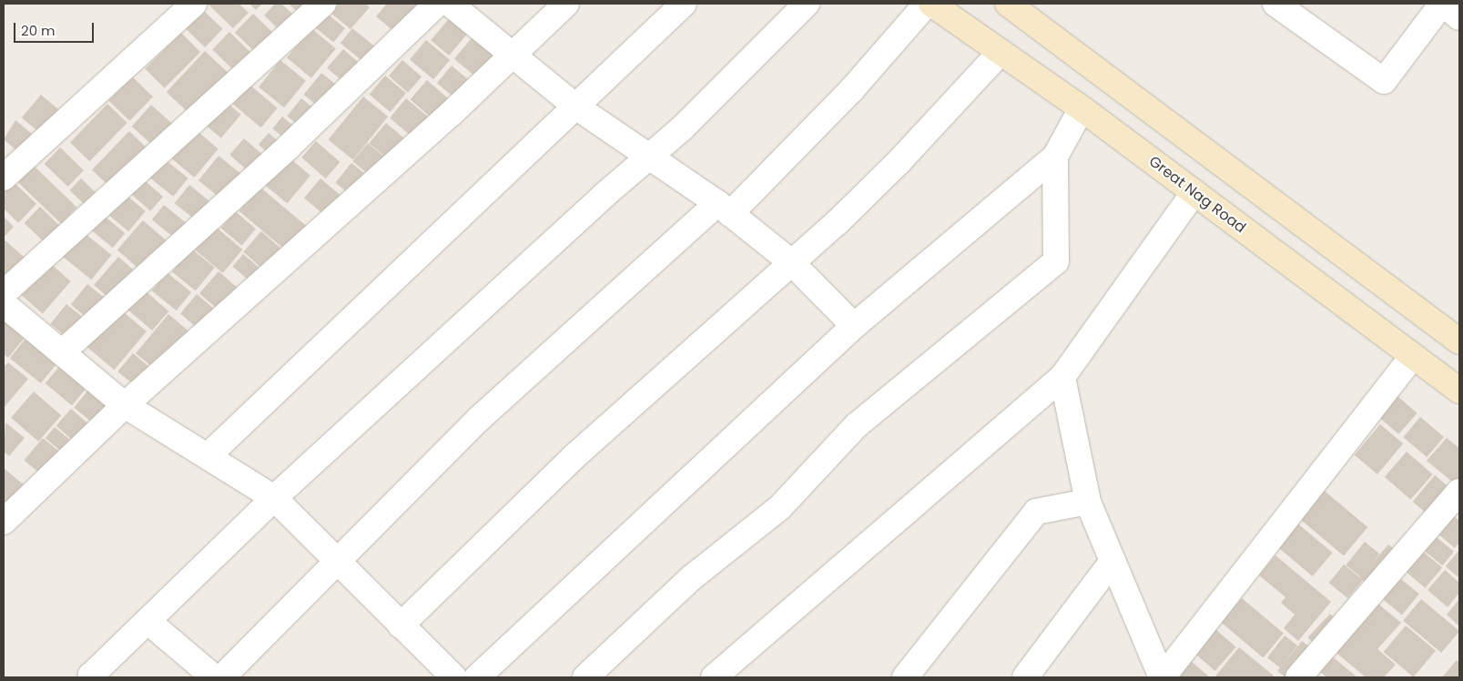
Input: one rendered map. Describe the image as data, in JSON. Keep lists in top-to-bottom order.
{
  "streets": {
    "main road": ["Great Nag Road"]
  },
  "scale_bar": "20 m"
}
